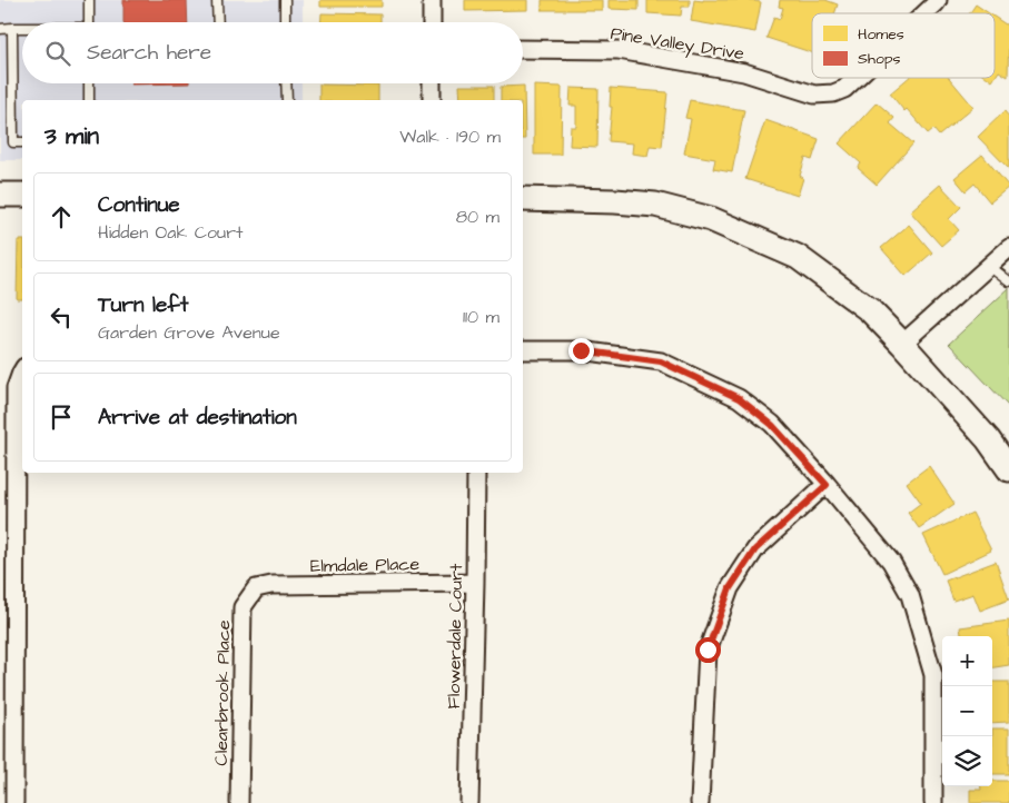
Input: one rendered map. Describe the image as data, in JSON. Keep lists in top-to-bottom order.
{
  "streets": {
    "street": [
      "Pine Valley Drive",
      "Elmdale Place",
      "Flowerdale Court",
      "Clearbrook Place"
    ]
  },
  "crossings": [
    ["Elmdale Place", "Flowerdale Court"],
    ["Elmdale Place", "Clearbrook Place"]
  ],
  "legend": ["Homes", "Shops"],
  "page": {
    "search": "Search here",
    "heading": ["3 min", "Walk · 190 m"],
    "list": [
      ["Continue", "Hidden Oak Court", "80 m"],
      ["Turn left", "Garden Grove Avenue", "110 m"],
      "Arrive at destination"
    ],
    "map_buttons": ["+", "−"]
  }
}
